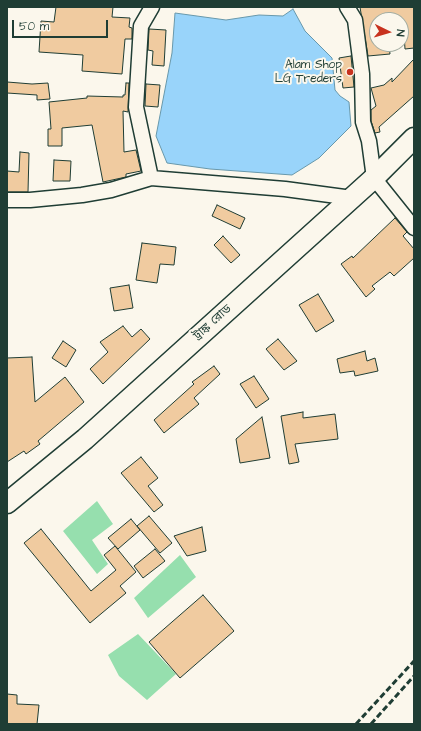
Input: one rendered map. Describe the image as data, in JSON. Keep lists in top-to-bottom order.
{
  "streets": {
    "main road": ["ট্রাঙ্ক রোড"]
  },
  "places": ["Alam Shop LG Treders"],
  "scale_bar": "50 m",
  "north": "right"
}
